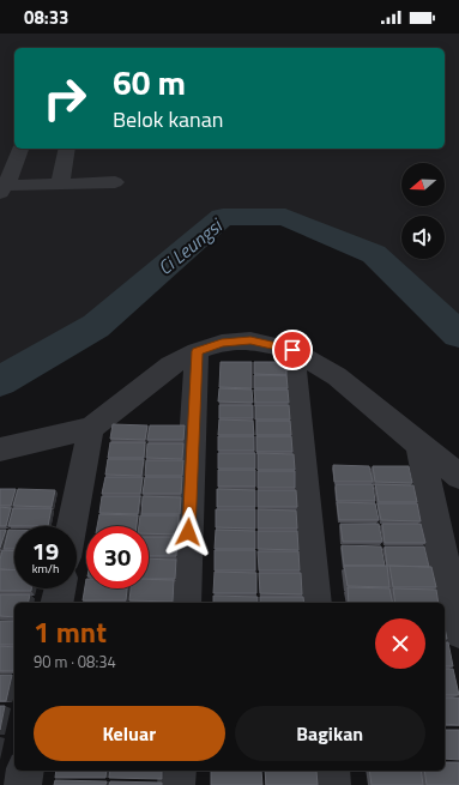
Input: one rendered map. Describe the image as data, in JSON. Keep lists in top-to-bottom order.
{
  "water": ["Ci Leungsi"],
  "north": "left",
  "page": {
    "status": "08:33",
    "turn": ["60 m", "Belok kanan"],
    "speed": "19 km/h",
    "limit": "30",
    "heading": ["1 mnt", "90 m · 08:34"],
    "buttons": ["Keluar", "Bagikan"]
  }
}
